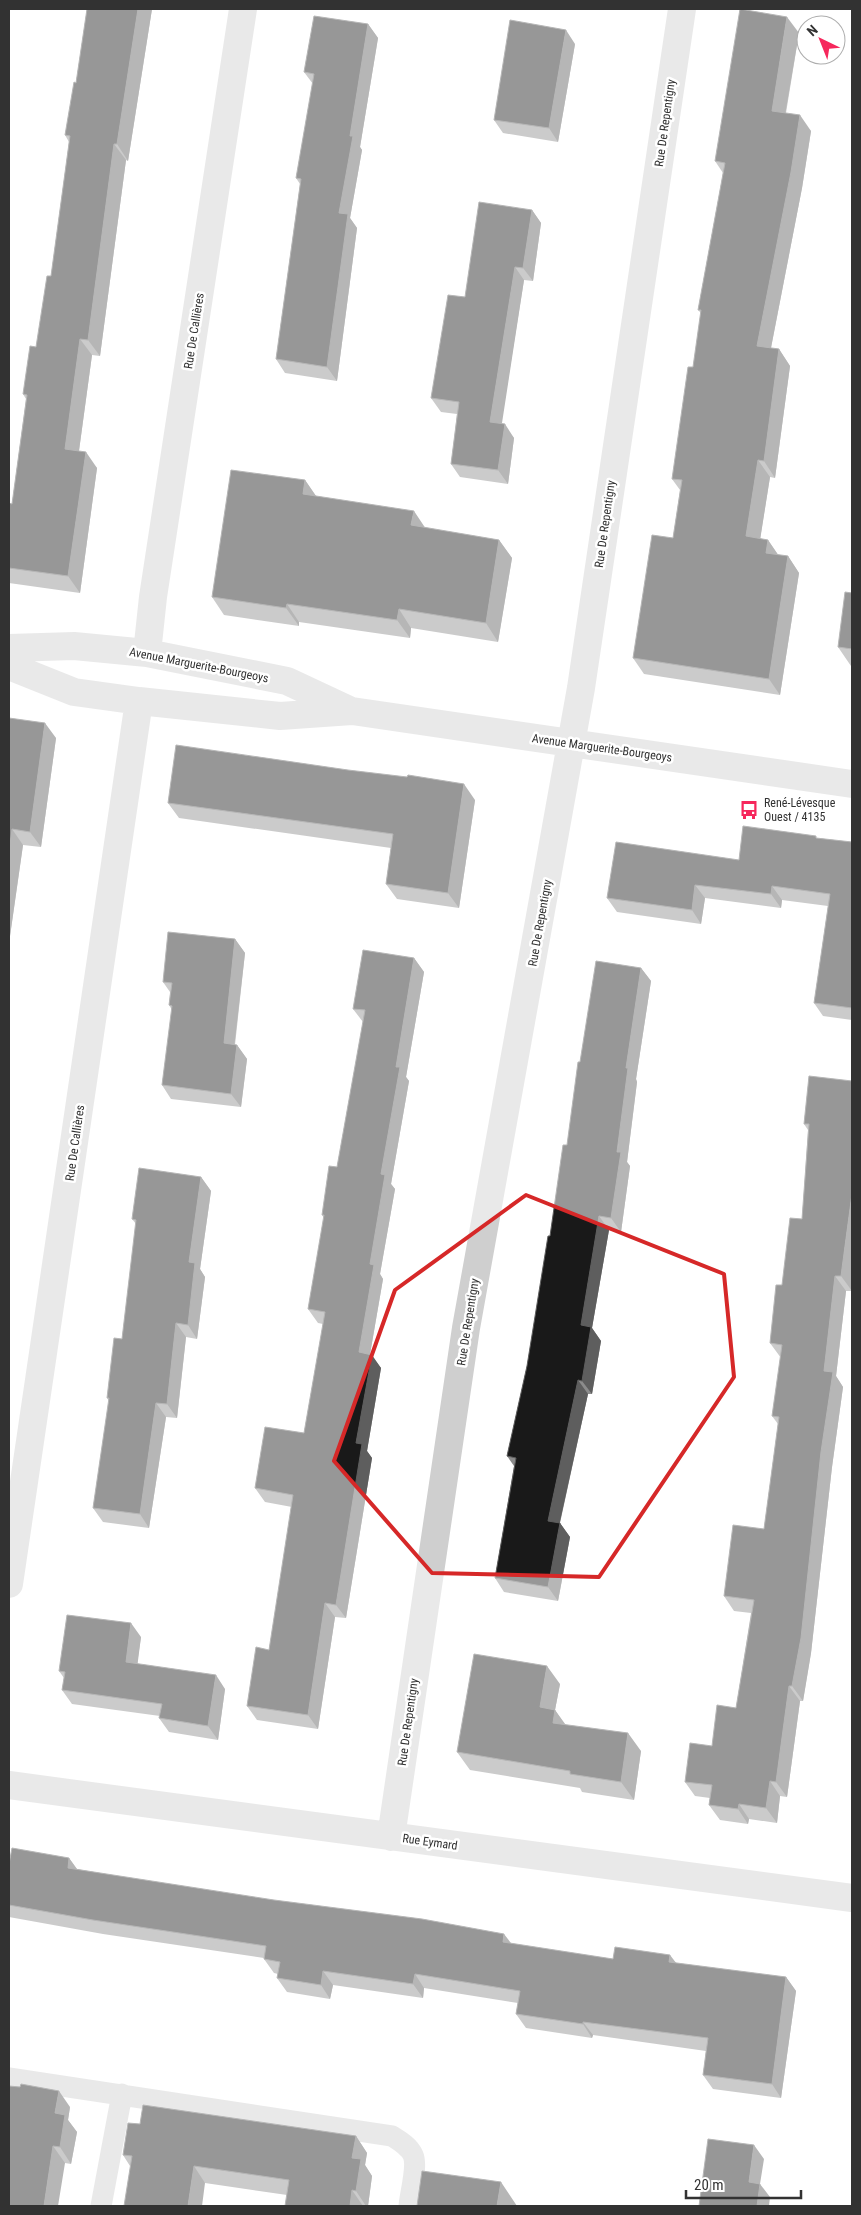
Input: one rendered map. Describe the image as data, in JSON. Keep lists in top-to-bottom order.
{
  "streets": {
    "street": [
      "Rue De Repentigny",
      "Rue De Callières",
      "Avenue Marguerite-Bourgeoys",
      "Rue Eymard"
    ]
  },
  "crossings": [
    ["Rue De Repentigny", "Avenue Marguerite-Bourgeoys"],
    ["Rue De Repentigny", "Rue Eymard"],
    ["Rue De Callières", "Avenue Marguerite-Bourgeoys"]
  ],
  "places": {
    "bus stop": ["René-Lévesque Ouest / 4135"]
  },
  "scale_bar": "20 m",
  "north": "top left"
}
